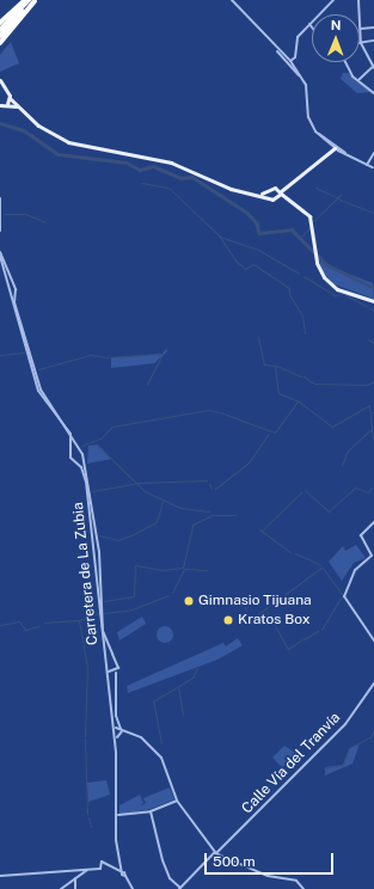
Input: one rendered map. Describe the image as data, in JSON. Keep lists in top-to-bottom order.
{
  "streets": {
    "street": ["Carretera de La Zubia", "Calle Vía del Tranvía"]
  },
  "places": ["Gimnasio Tijuana", "Kratos Box"],
  "scale_bar": "500 m",
  "north": "top"
}
